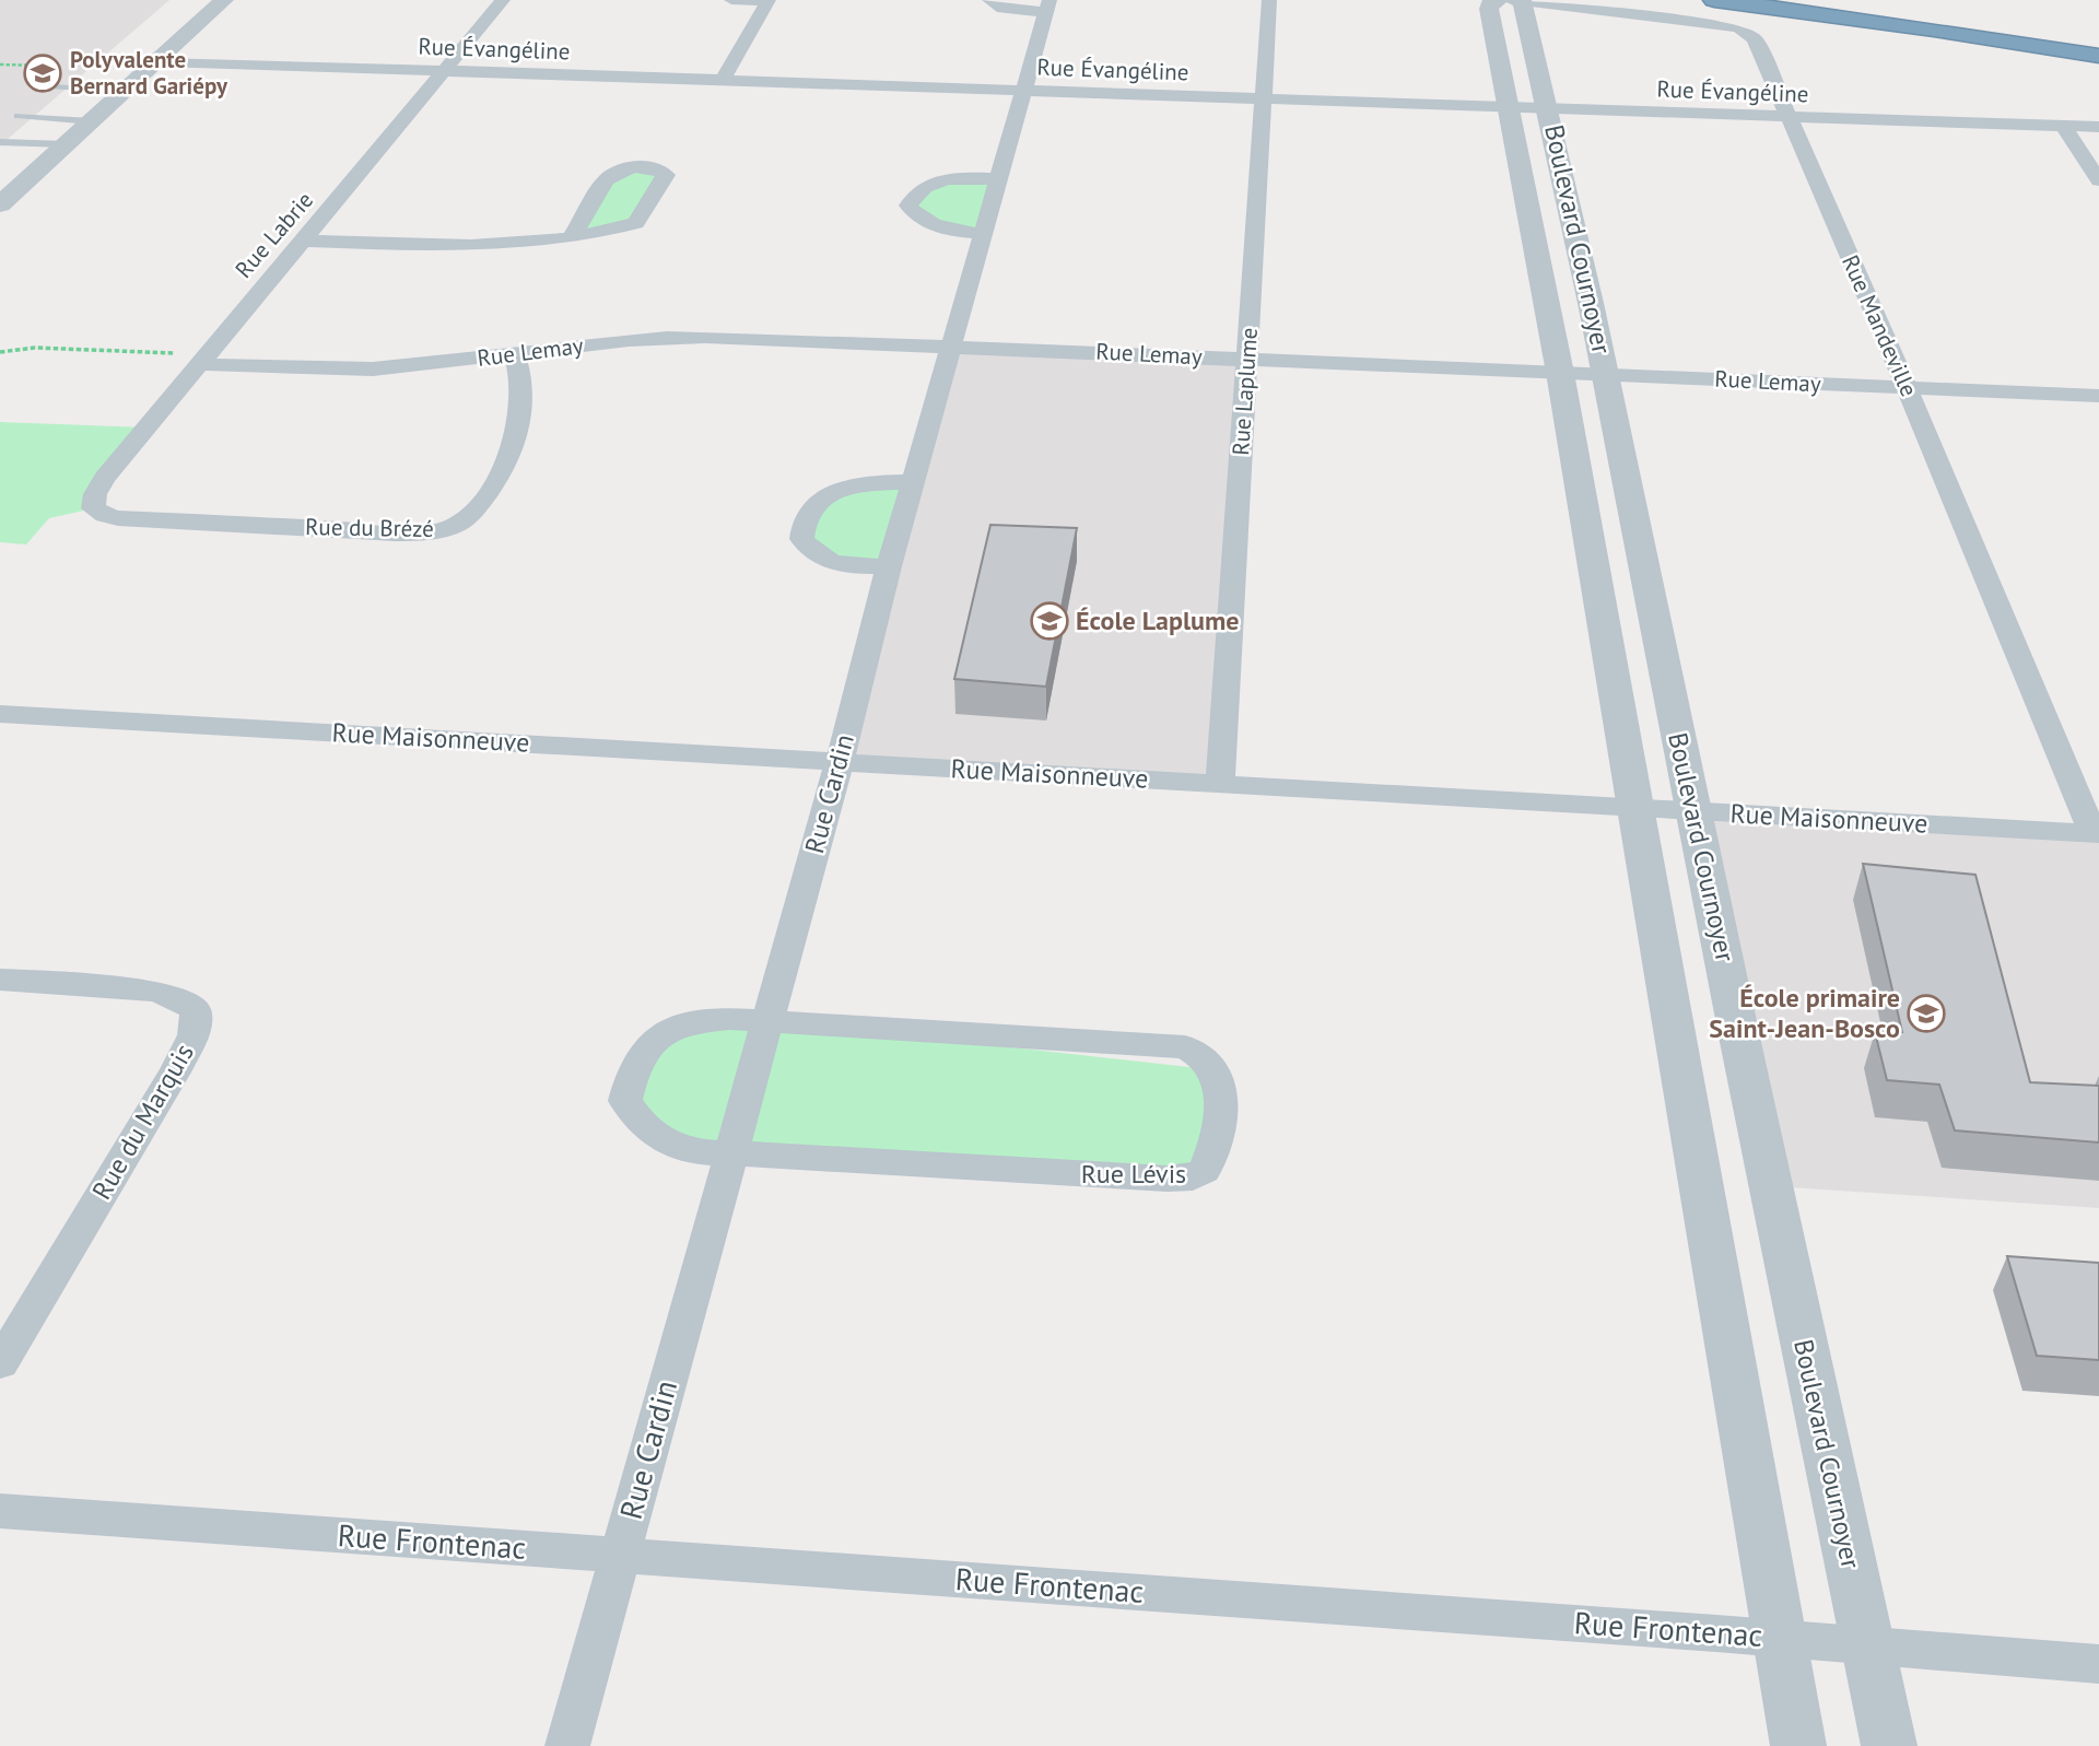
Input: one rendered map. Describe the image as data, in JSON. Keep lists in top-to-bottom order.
{
  "streets": {
    "street": [
      "Rue Évangéline",
      "Rue Labrie",
      "Boulevard Cournoyer",
      "Rue Mandeville",
      "Rue Lemay",
      "Rue Laplume",
      "Rue du Brézé",
      "Rue Maisonneuve",
      "Rue Cardin",
      "Rue du Marquis",
      "Rue Lévis",
      "Rue Frontenac"
    ]
  },
  "crossings": [
    ["Rue Évangéline", "Rue Labrie"],
    ["Rue Évangéline", "Boulevard Cournoyer"],
    ["Rue Évangéline", "Rue Mandeville"],
    ["Rue Évangéline", "Rue Laplume"],
    ["Rue Évangéline", "Rue Cardin"],
    ["Rue Labrie", "Rue Lemay"],
    ["Rue Labrie", "Rue du Brézé"],
    ["Boulevard Cournoyer", "Rue Mandeville"],
    ["Boulevard Cournoyer", "Rue Lemay"],
    ["Boulevard Cournoyer", "Rue Maisonneuve"],
    ["Boulevard Cournoyer", "Rue Frontenac"],
    ["Rue Mandeville", "Rue Lemay"],
    ["Rue Mandeville", "Rue Maisonneuve"],
    ["Rue Lemay", "Rue Laplume"],
    ["Rue Lemay", "Rue du Brézé"],
    ["Rue Lemay", "Rue Cardin"],
    ["Rue Laplume", "Rue Maisonneuve"],
    ["Rue Maisonneuve", "Rue Cardin"],
    ["Rue Cardin", "Rue Lévis"],
    ["Rue Cardin", "Rue Frontenac"]
  ],
  "places": {
    "school or university": ["Polyvalente Bernard Gariépy", "École Laplume", "École primaire Saint-Jean-Bosco"]
  }
}
